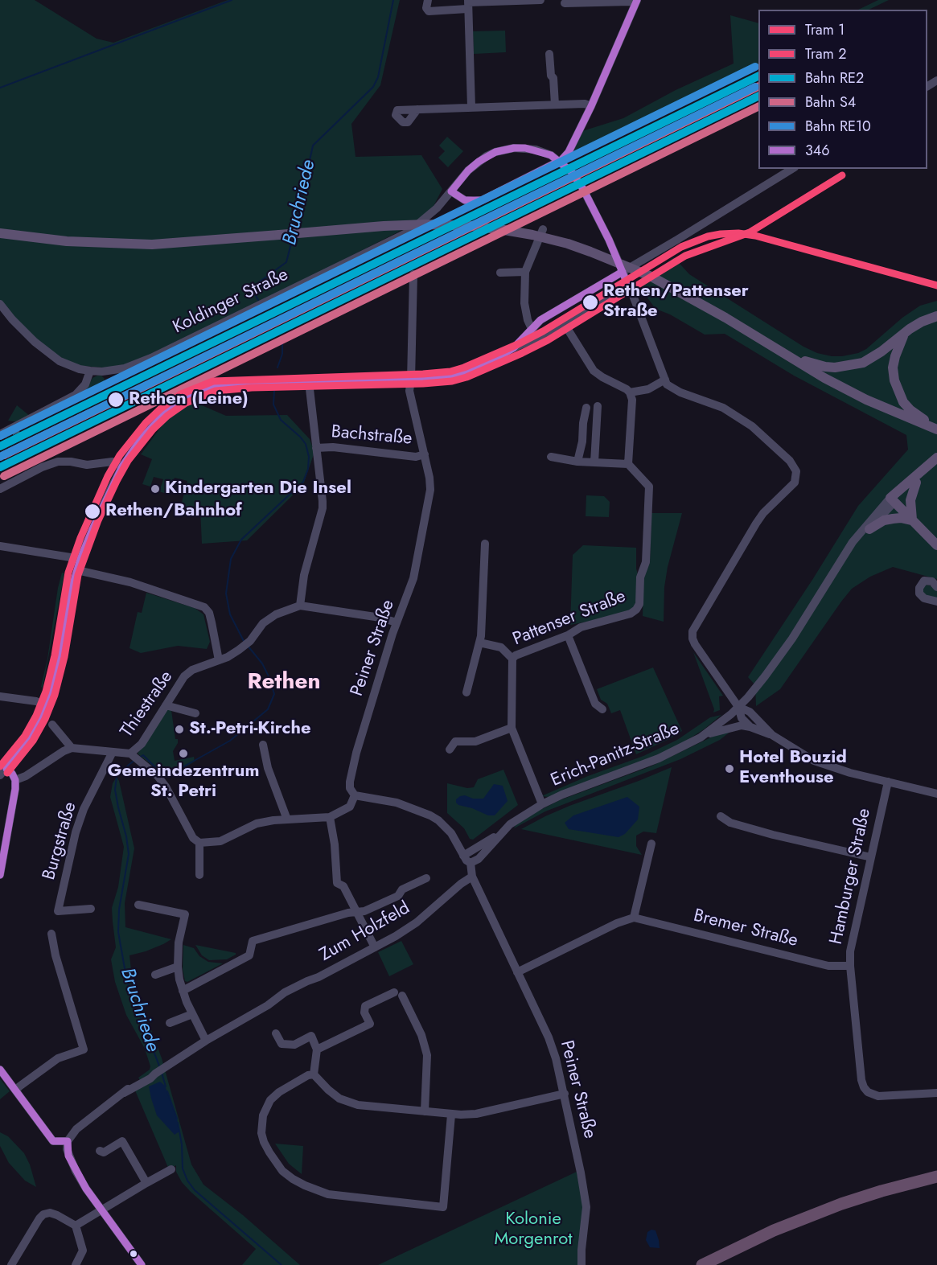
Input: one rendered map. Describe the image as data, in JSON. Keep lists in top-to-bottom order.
{
  "streets": {
    "main road": ["Erich-Panitz-Straße"],
    "street": [
      "Koldinger Straße",
      "Bachstraße",
      "Pattenser Straße",
      "Peiner Straße",
      "Thiestraße",
      "Burgstraße",
      "Hamburger Straße",
      "Bremer Straße",
      "Zum Holzfeld"
    ]
  },
  "crossings": [
    ["Bachstraße", "Peiner Straße"],
    ["Pattenser Straße", "Erich-Panitz-Straße"],
    ["Peiner Straße", "Thiestraße"],
    ["Peiner Straße", "Erich-Panitz-Straße"],
    ["Peiner Straße", "Zum Holzfeld"],
    ["Hamburger Straße", "Bremer Straße"]
  ],
  "districts": ["Rethen"],
  "water": ["Bruchriede"],
  "parks": ["Kolonie Morgenrot"],
  "places": [
    "Rethen/Pattenser Straße",
    "Rethen (Leine)",
    "Kindergarten Die Insel",
    "Rethen/Bahnhof",
    "St.-Petri-Kirche",
    "Gemeindezentrum St. Petri",
    "Hotel Bouzid Eventhouse"
  ],
  "lines": [
    "transit line 346",
    "rail line RE10",
    "rail line RE2",
    "rail line S4",
    "tram line 2",
    "tram line 1"
  ],
  "legend": [
    "Tram 1",
    "Tram 2",
    "Bahn RE2",
    "Bahn S4",
    "Bahn RE10",
    "346"
  ]
}
